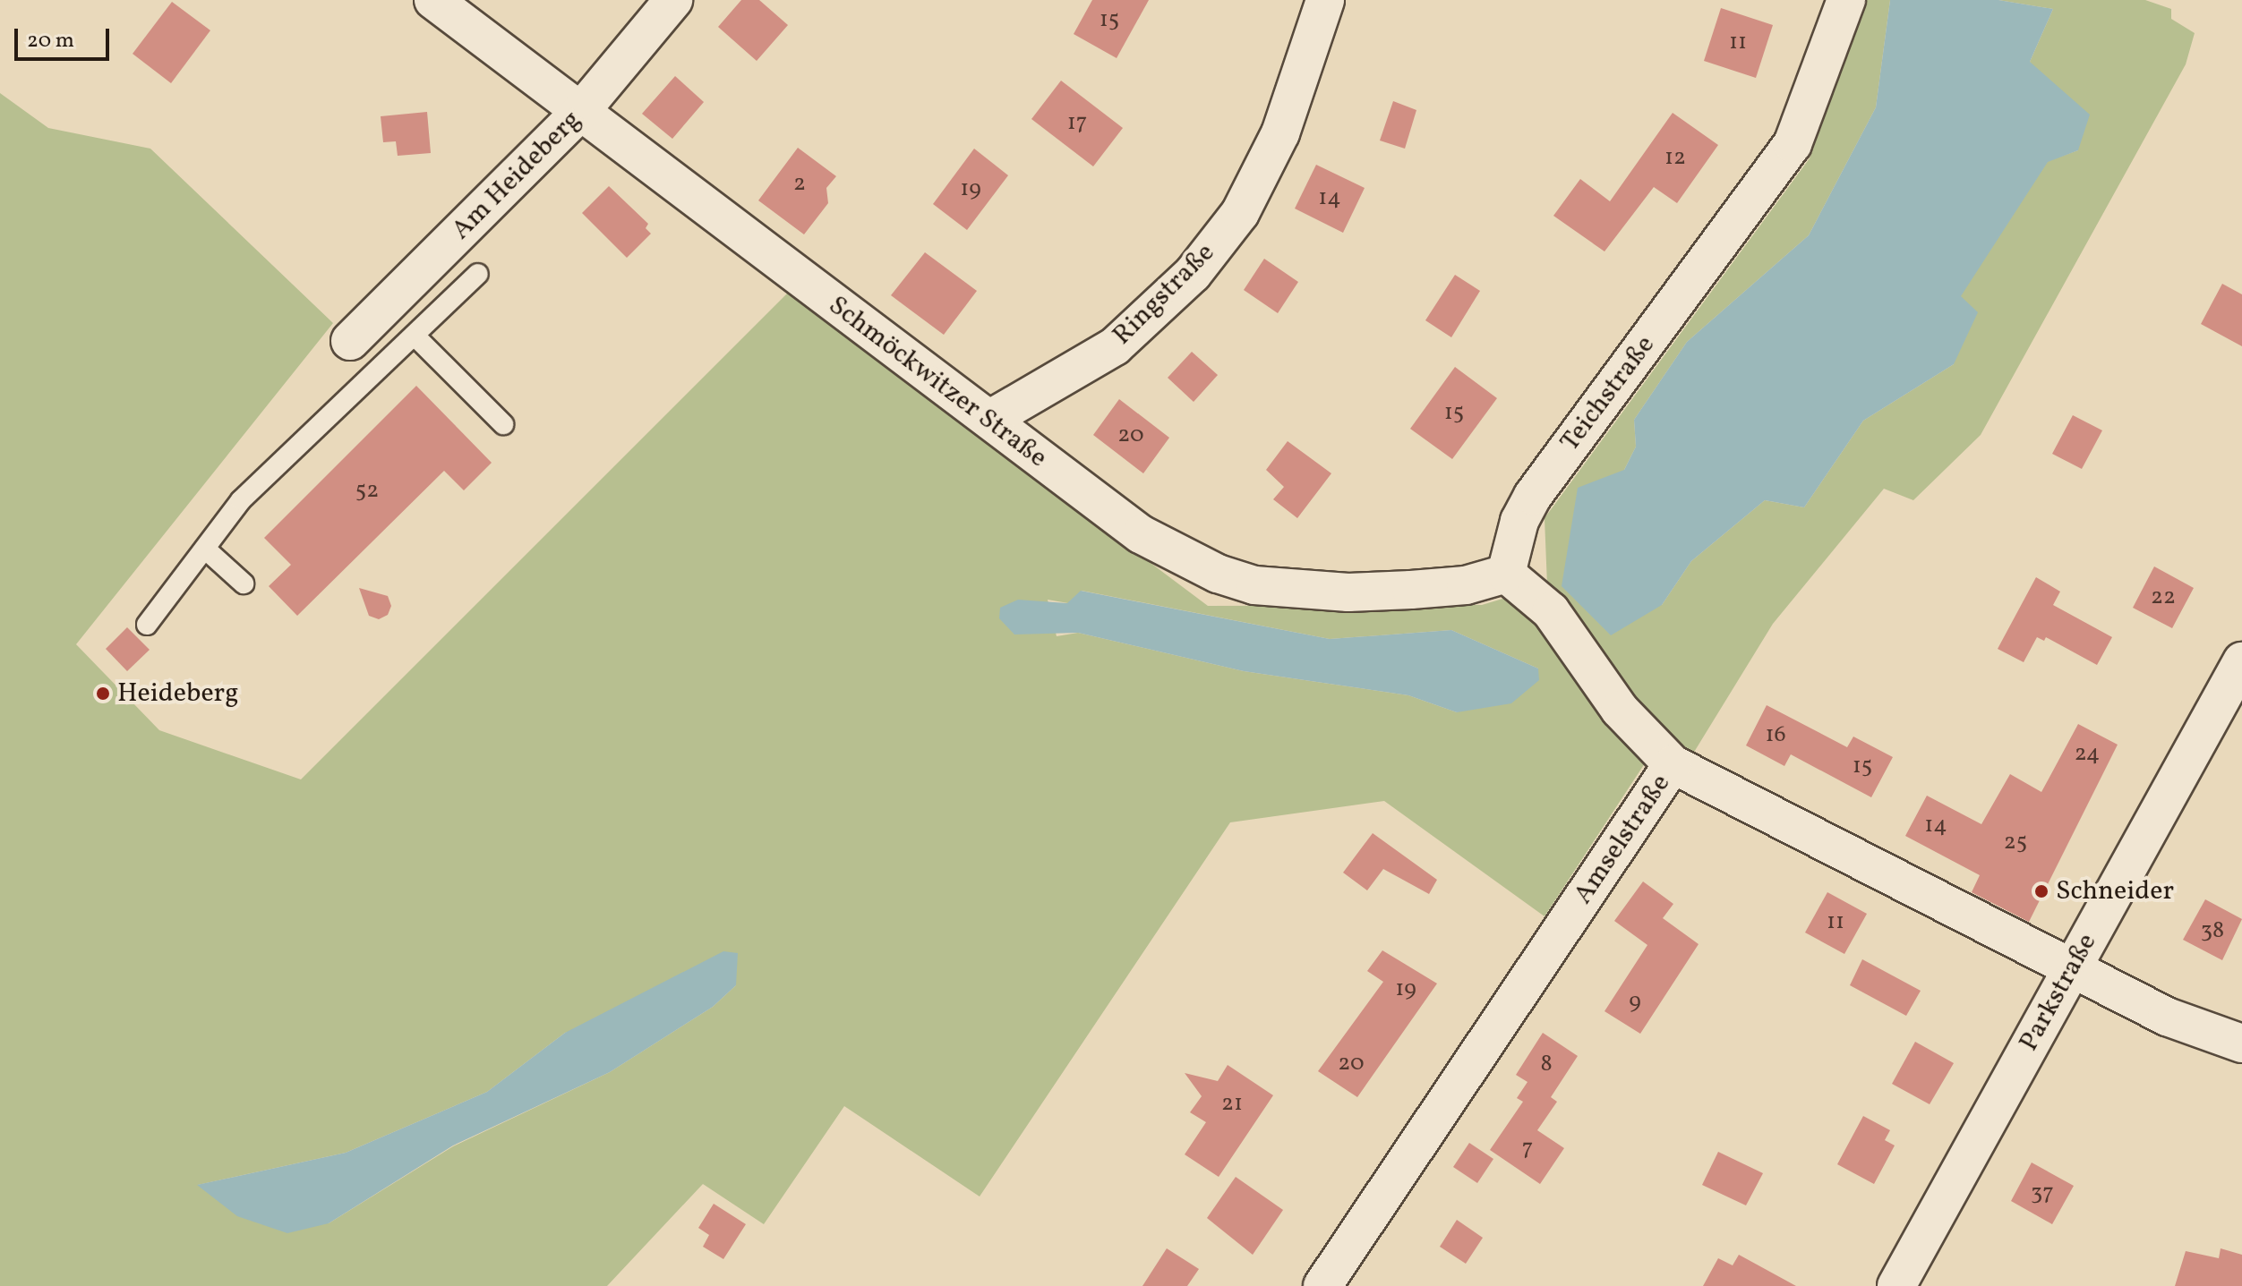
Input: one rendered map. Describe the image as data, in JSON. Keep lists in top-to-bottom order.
{
  "streets": {
    "street": [
      "Am Heideberg",
      "Ringstraße",
      "Schmöckwitzer Straße",
      "Teichstraße",
      "Amselstraße",
      "Parkstraße"
    ]
  },
  "crossings": [
    ["Am Heideberg", "Schmöckwitzer Straße"],
    ["Ringstraße", "Schmöckwitzer Straße"],
    ["Schmöckwitzer Straße", "Teichstraße"],
    ["Amselstraße", "Parkstraße"]
  ],
  "places": ["Heideberg", "Schneider"],
  "house_numbers": [
    "15",
    "11",
    "17",
    "12",
    "2",
    "19",
    "14",
    "15",
    "20",
    "52",
    "22",
    "16",
    "24",
    "15",
    "14",
    "25",
    "11",
    "38",
    "19",
    "9",
    "20",
    "8",
    "21",
    "7",
    "37"
  ],
  "scale_bar": "20 m"
}
